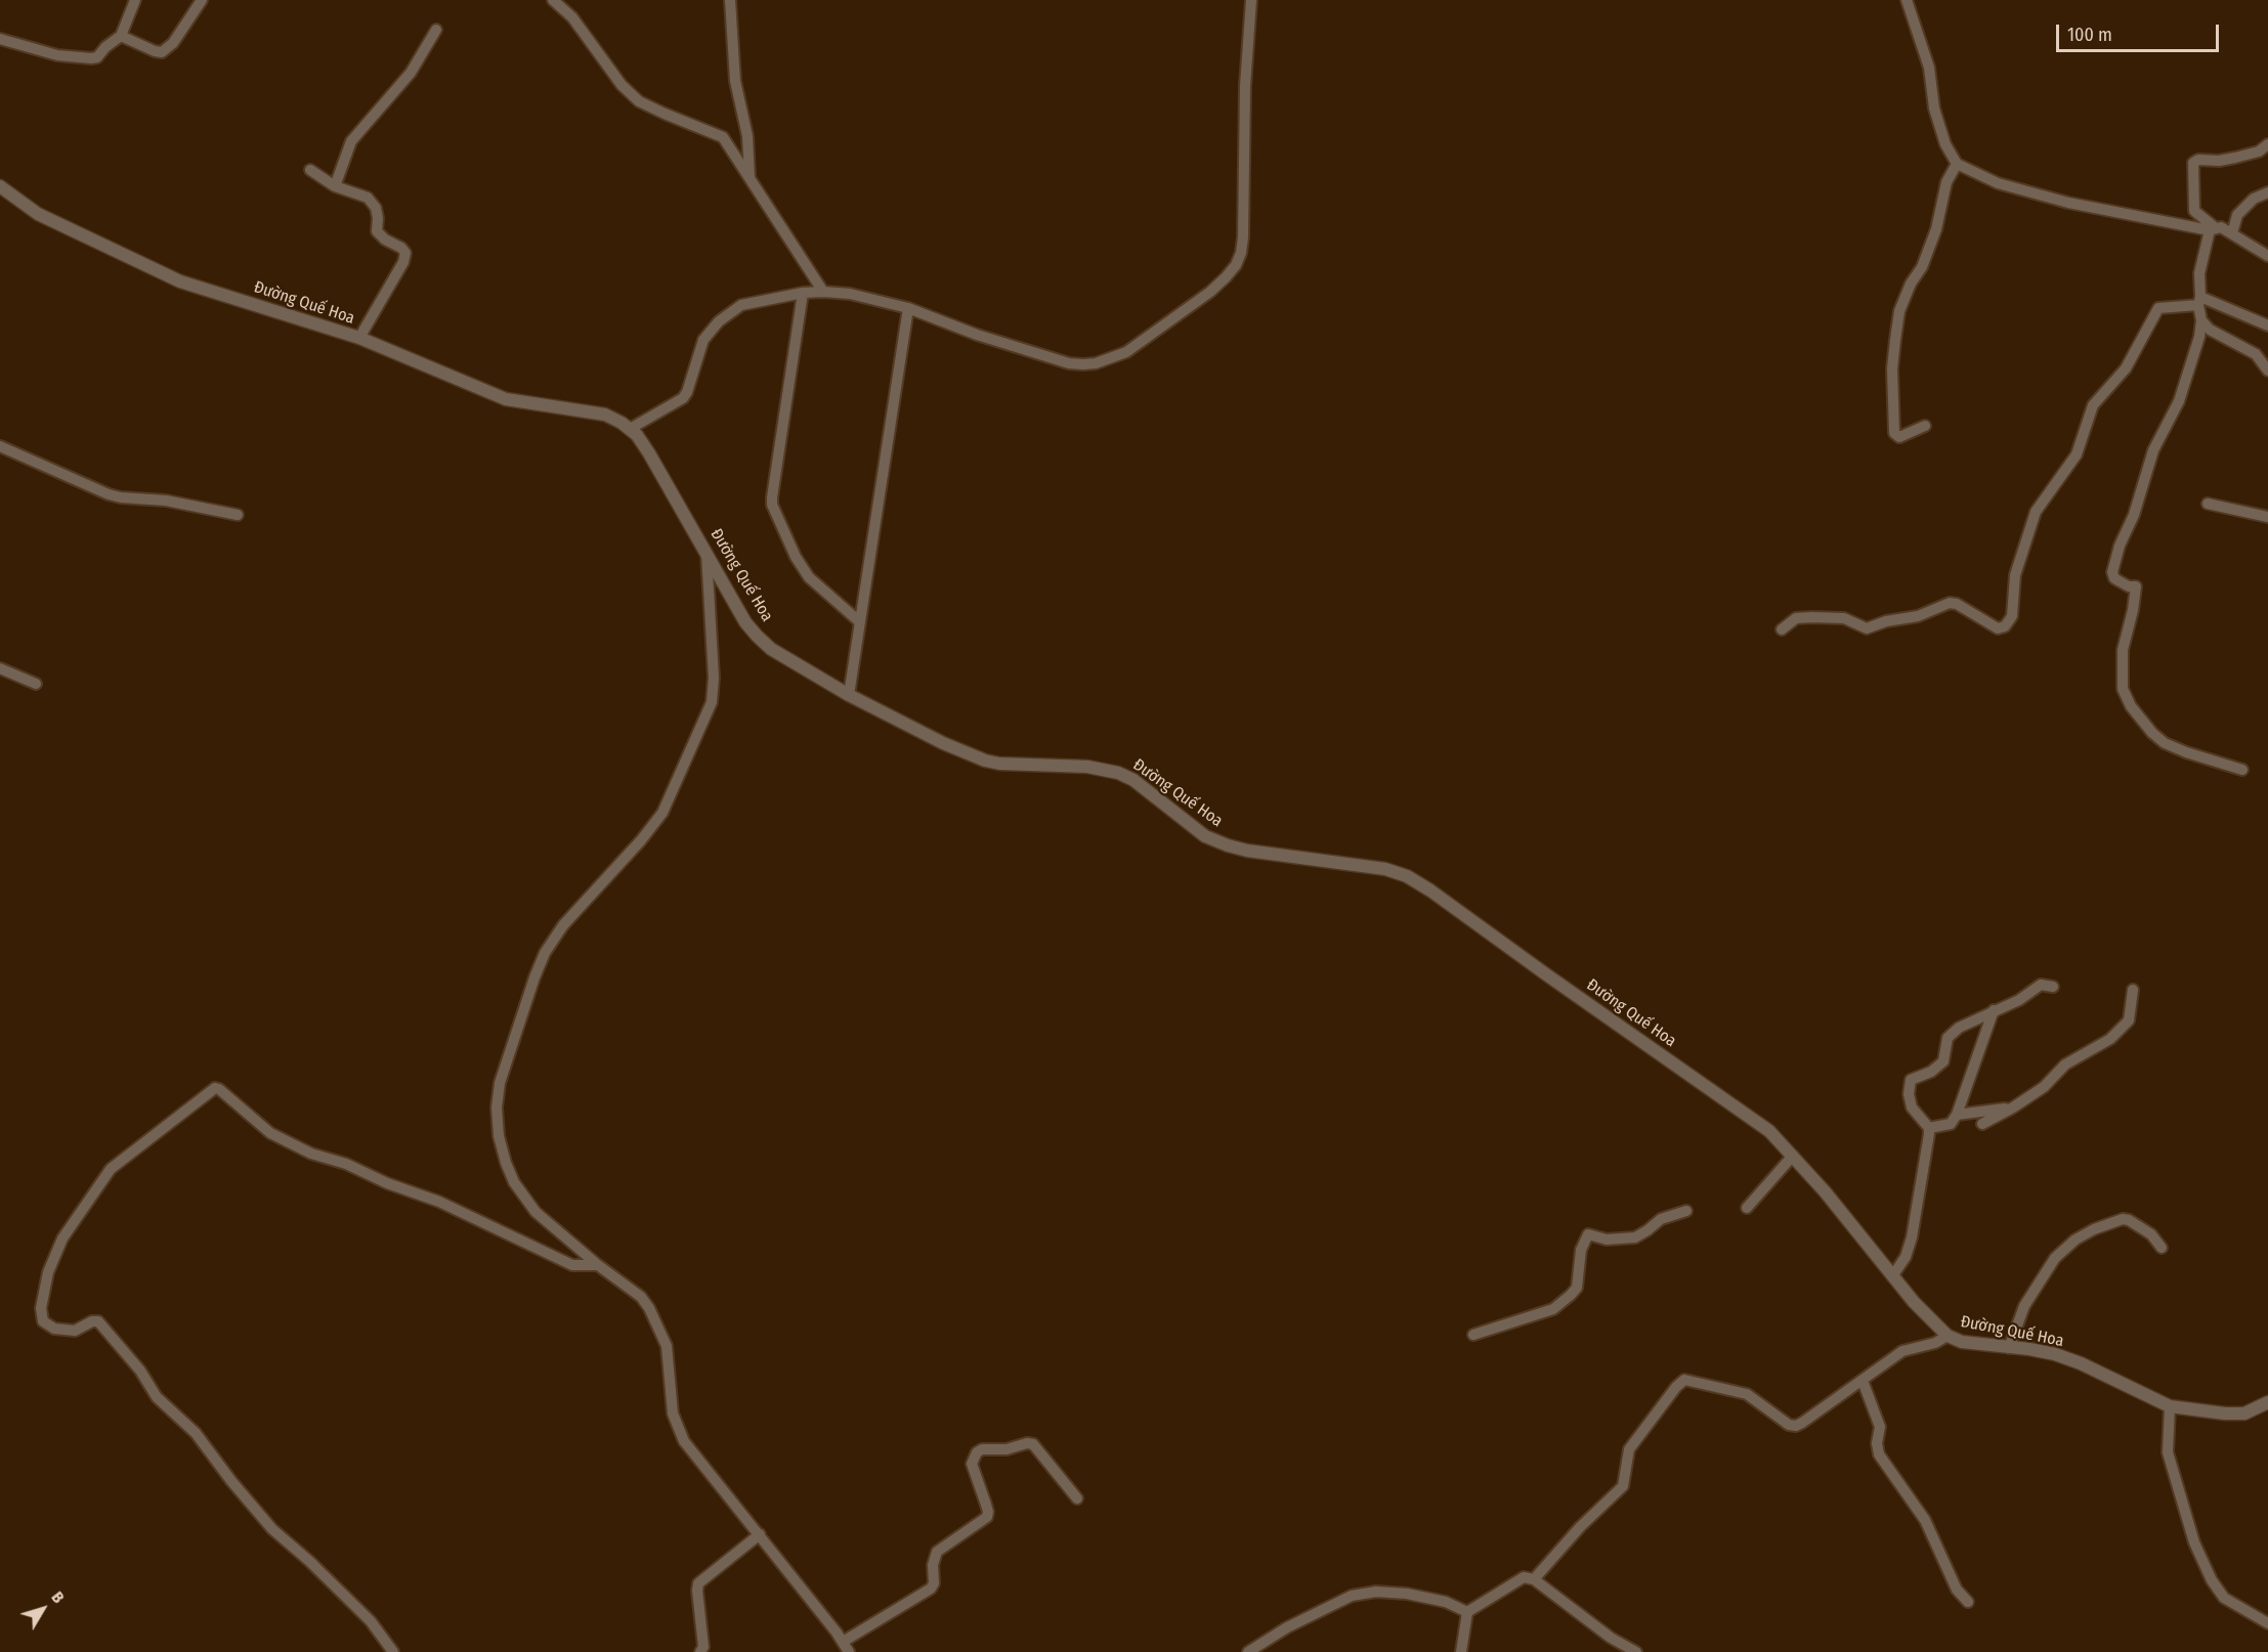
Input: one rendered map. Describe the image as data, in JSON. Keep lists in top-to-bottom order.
{
  "streets": {
    "street": ["Đường Quế Hoa"]
  },
  "scale_bar": "100 m",
  "north": "top right"
}
